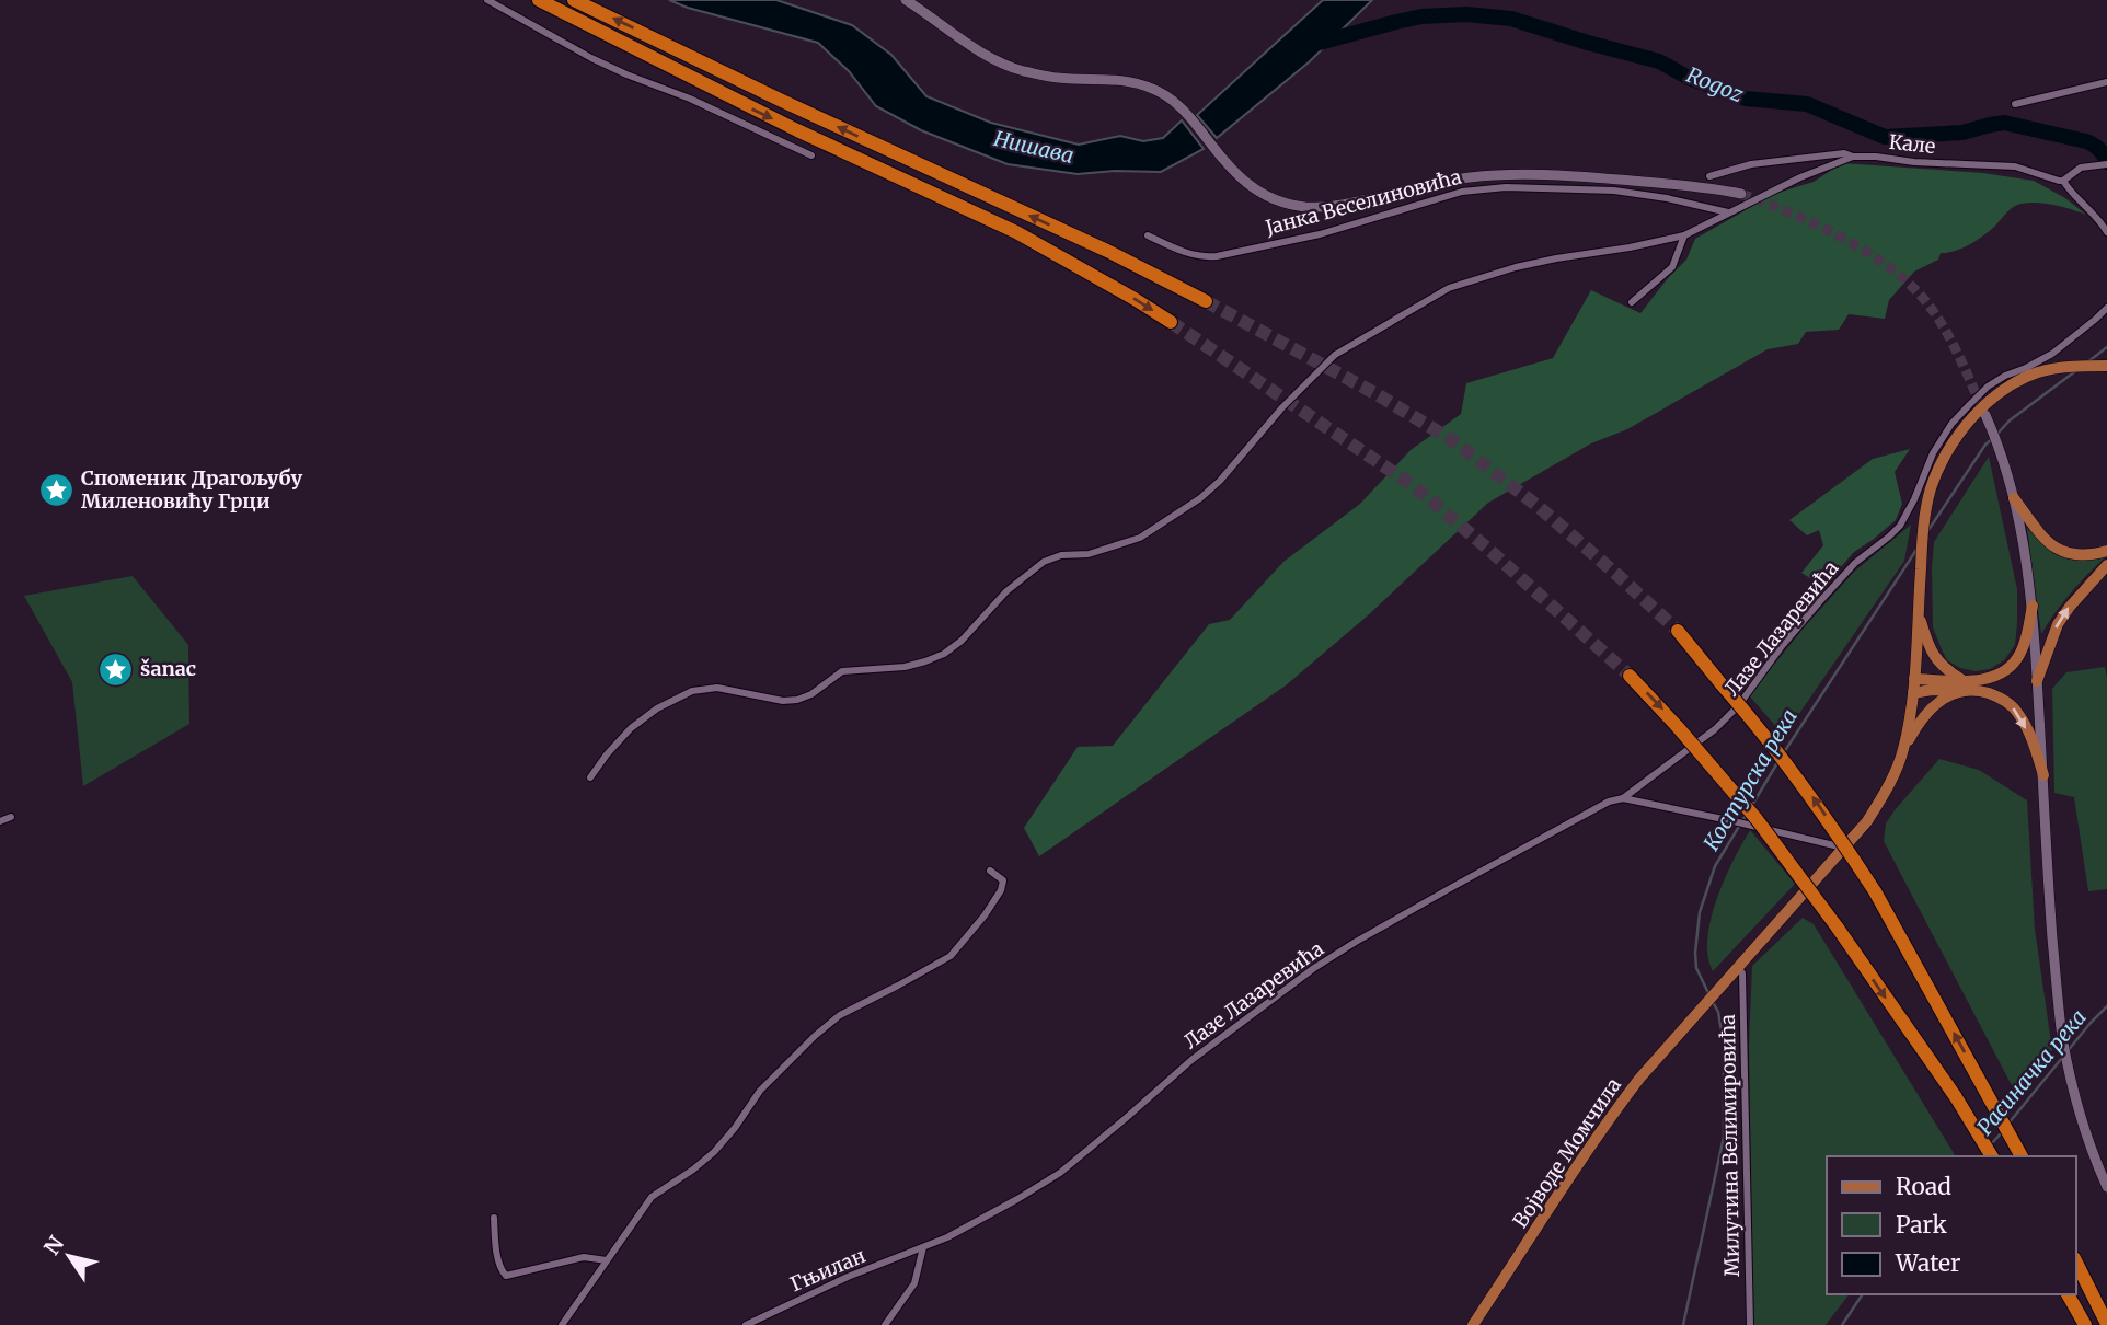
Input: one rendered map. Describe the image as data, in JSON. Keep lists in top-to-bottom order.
{
  "streets": {
    "main road": ["Војводе Момчила"],
    "street": [
      "Кале",
      "Јанка Веселиновића",
      "Лазе Лазаревића",
      "Милутина Велимировића",
      "Гњилан"
    ]
  },
  "crossings": [
    ["Лазе Лазаревића", "Гњилан"],
    ["Милутина Велимировића", "Војводе Момчила"]
  ],
  "water": [
    "Rogoz",
    "Нишава",
    "Костурска река",
    "Расиначка река"
  ],
  "places": {
    "place": ["Споменик Драгољубу Миленовићу Грци", "šanac"]
  },
  "legend": ["Road", "Park", "Water"],
  "north": "top left"
}
